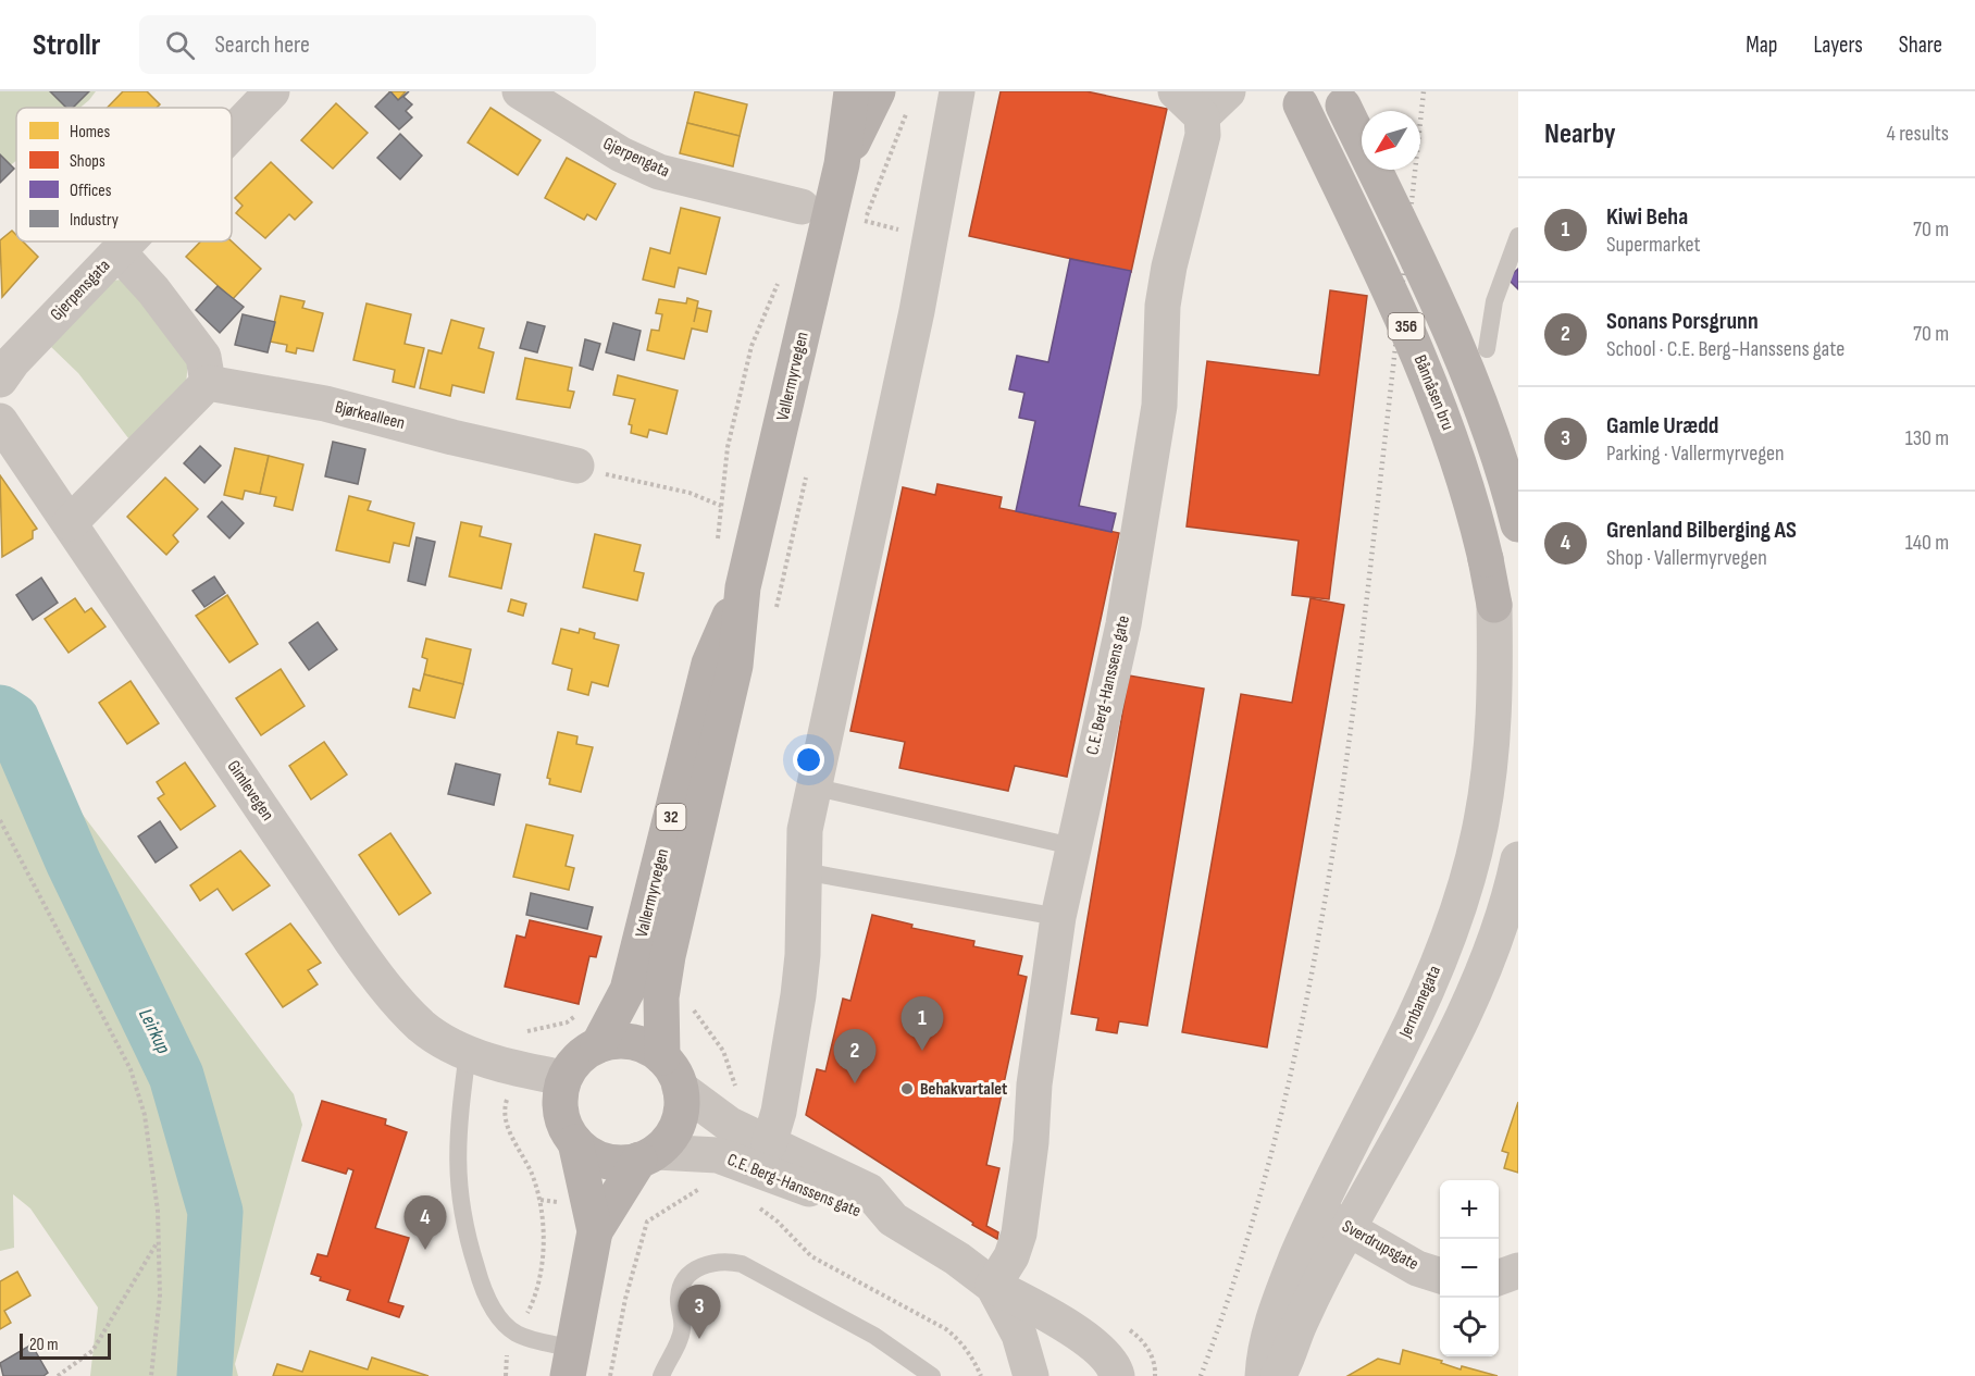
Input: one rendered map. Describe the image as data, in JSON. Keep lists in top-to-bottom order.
{
  "streets": {
    "main road": [
      "356",
      "Vallermyrvegen",
      "Bånnåsen bru",
      "32",
      "Jernbanegata"
    ],
    "street": [
      "Gjerpengata",
      "Gjerpensgata",
      "Bjørkealleen",
      "C.E. Berg-Hanssens gate",
      "Gimlevegen",
      "Sverdrupsgate"
    ]
  },
  "crossings": [
    ["Vallermyrvegen", "C.E. Berg-Hanssens gate"],
    ["Vallermyrvegen", "Gimlevegen"],
    ["Vallermyrvegen", "32"],
    ["Bånnåsen bru", "Jernbanegata"],
    ["C.E. Berg-Hanssens gate", "Gimlevegen"],
    ["C.E. Berg-Hanssens gate", "32"],
    ["Gimlevegen", "32"],
    ["Jernbanegata", "Sverdrupsgate"]
  ],
  "water": ["Leirkup"],
  "places": ["Behakvartalet"],
  "legend": [
    "Homes",
    "Shops",
    "Offices",
    "Industry"
  ],
  "scale_bar": "20 m",
  "north": "bottom left",
  "page": {
    "header": "Strollr",
    "search": "Search here",
    "nav": ["Map", "Layers", "Share"],
    "heading": ["Nearby", "4 results"],
    "list": [
      {
        "mark": "1",
        "name": "Kiwi Beha",
        "note": "Supermarket",
        "value": "70 m"
      },
      {
        "mark": "2",
        "name": "Sonans Porsgrunn",
        "note": "School · C.E. Berg-Hanssens gate",
        "value": "70 m"
      },
      {
        "mark": "3",
        "name": "Gamle Urædd",
        "note": "Parking · Vallermyrvegen",
        "value": "130 m"
      },
      {
        "mark": "4",
        "name": "Grenland Bilberging AS",
        "note": "Shop · Vallermyrvegen",
        "value": "140 m"
      }
    ],
    "pins": [
      "1",
      "2",
      "4",
      "3"
    ],
    "map_buttons": ["+", "−"],
    "scale": "20 m"
  }
}
